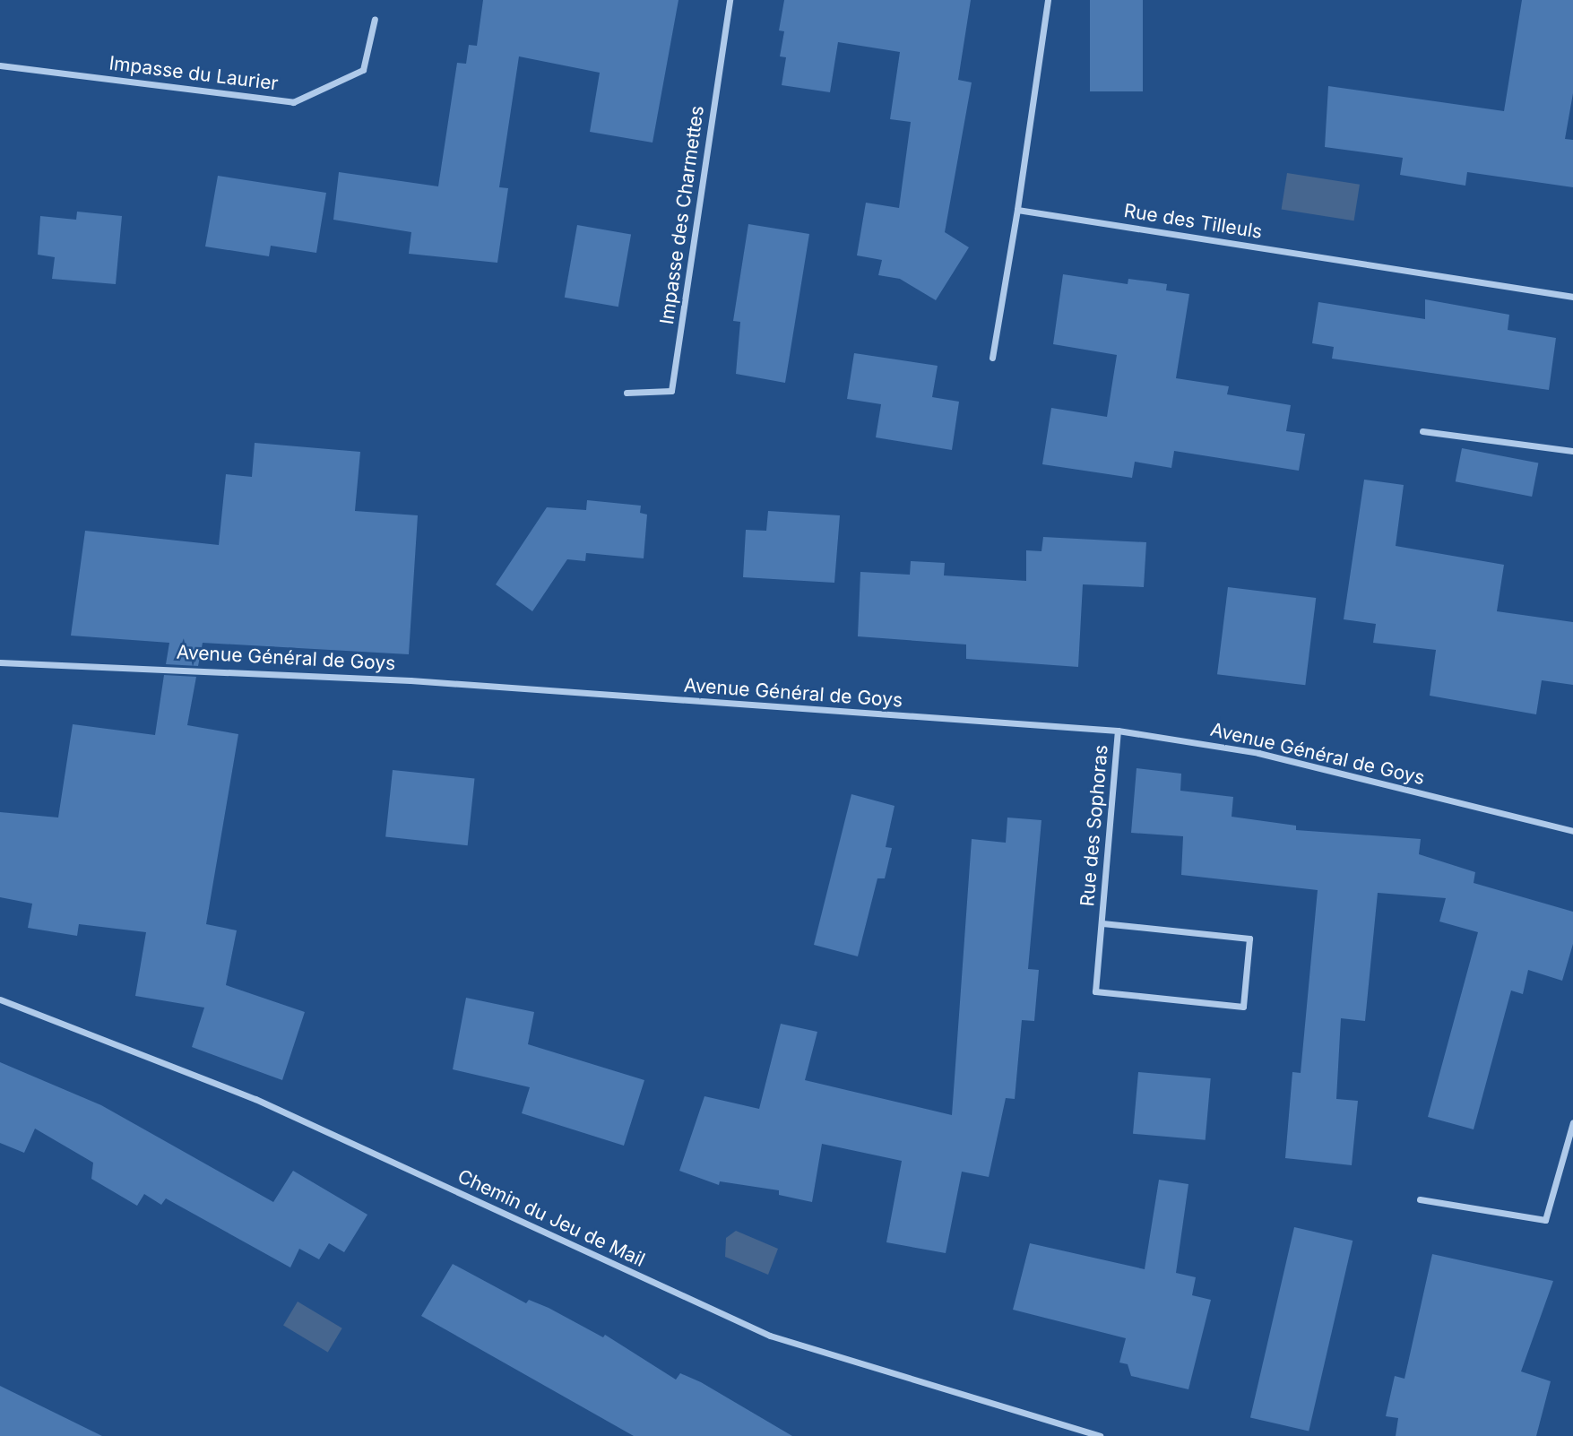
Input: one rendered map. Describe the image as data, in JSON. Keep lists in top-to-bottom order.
{
  "streets": {
    "street": [
      "Impasse du Laurier",
      "Impasse des Charmettes",
      "Rue des Tilleuls",
      "Avenue Général de Goys",
      "Rue des Sophoras",
      "Chemin du Jeu de Mail"
    ]
  },
  "crossings": [
    ["Avenue Général de Goys", "Rue des Sophoras"]
  ]
}
